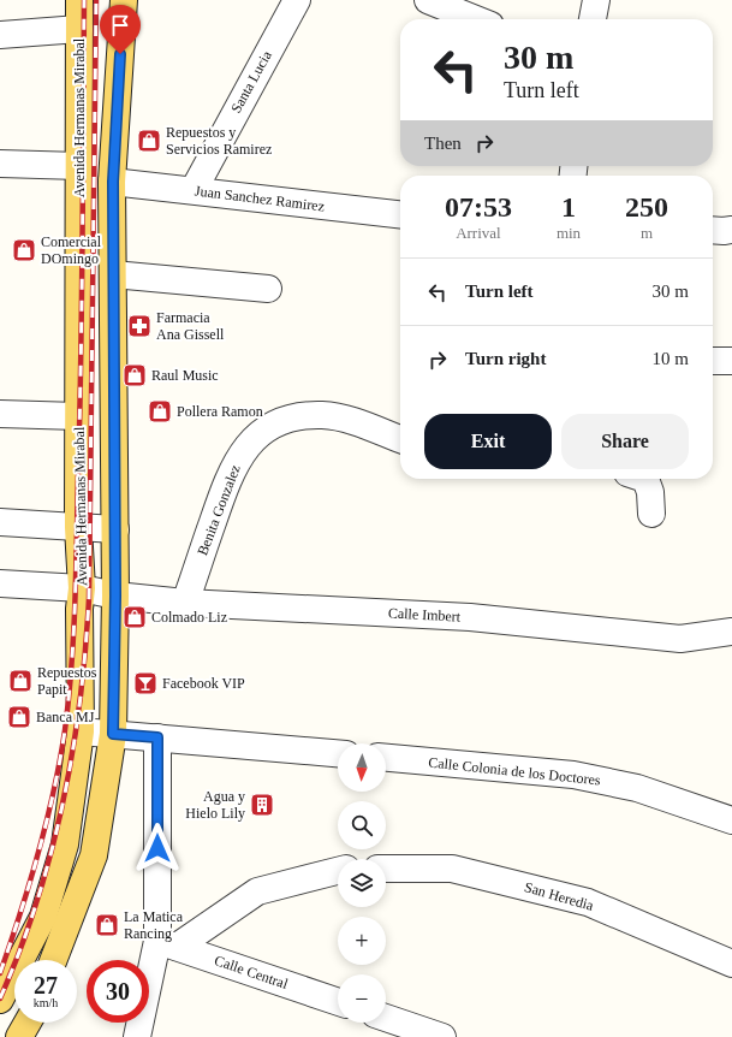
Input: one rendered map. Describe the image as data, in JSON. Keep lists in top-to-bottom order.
{
  "streets": {
    "main road": ["Avenida Hermanas Mirabal"],
    "street": [
      "Santa Lucia",
      "Juan Sanchez Ramirez",
      "Benita Gonzalez",
      "Calle Imbert",
      "Calle Colonia de los Doctores",
      "San Heredia",
      "Calle Central"
    ]
  },
  "crossings": [
    ["Santa Lucia", "Juan Sanchez Ramirez"],
    ["Avenida Hermanas Mirabal", "Calle Imbert"],
    ["Benita Gonzalez", "Calle Imbert"]
  ],
  "places": {
    "shop": [
      "Repuestos y Servicios Ramirez",
      "Comercial DOmingo",
      "Raul Music",
      "Pollera Ramon",
      "Colmado Liz",
      "Repuestos Papit",
      "Banca MJ",
      "La Matica Rancing"
    ],
    "pharmacy": ["Farmacia Ana Gissell"],
    "bar": ["Facebook VIP"],
    "building": ["Agua y Hielo Lily"]
  },
  "north": "bottom",
  "page": {
    "turn": ["30 m", "Turn left"],
    "then": "Then",
    "eta": [
      "07:53",
      "Arrival",
      "1",
      "min",
      "250",
      "m"
    ],
    "list": [
      {
        "name": "Turn left",
        "value": "30 m"
      },
      {
        "name": "Turn right",
        "value": "10 m"
      }
    ],
    "buttons": ["Exit", "Share"],
    "map_buttons": ["+", "−"],
    "speed": "27 km/h",
    "limit": "30"
  }
}
